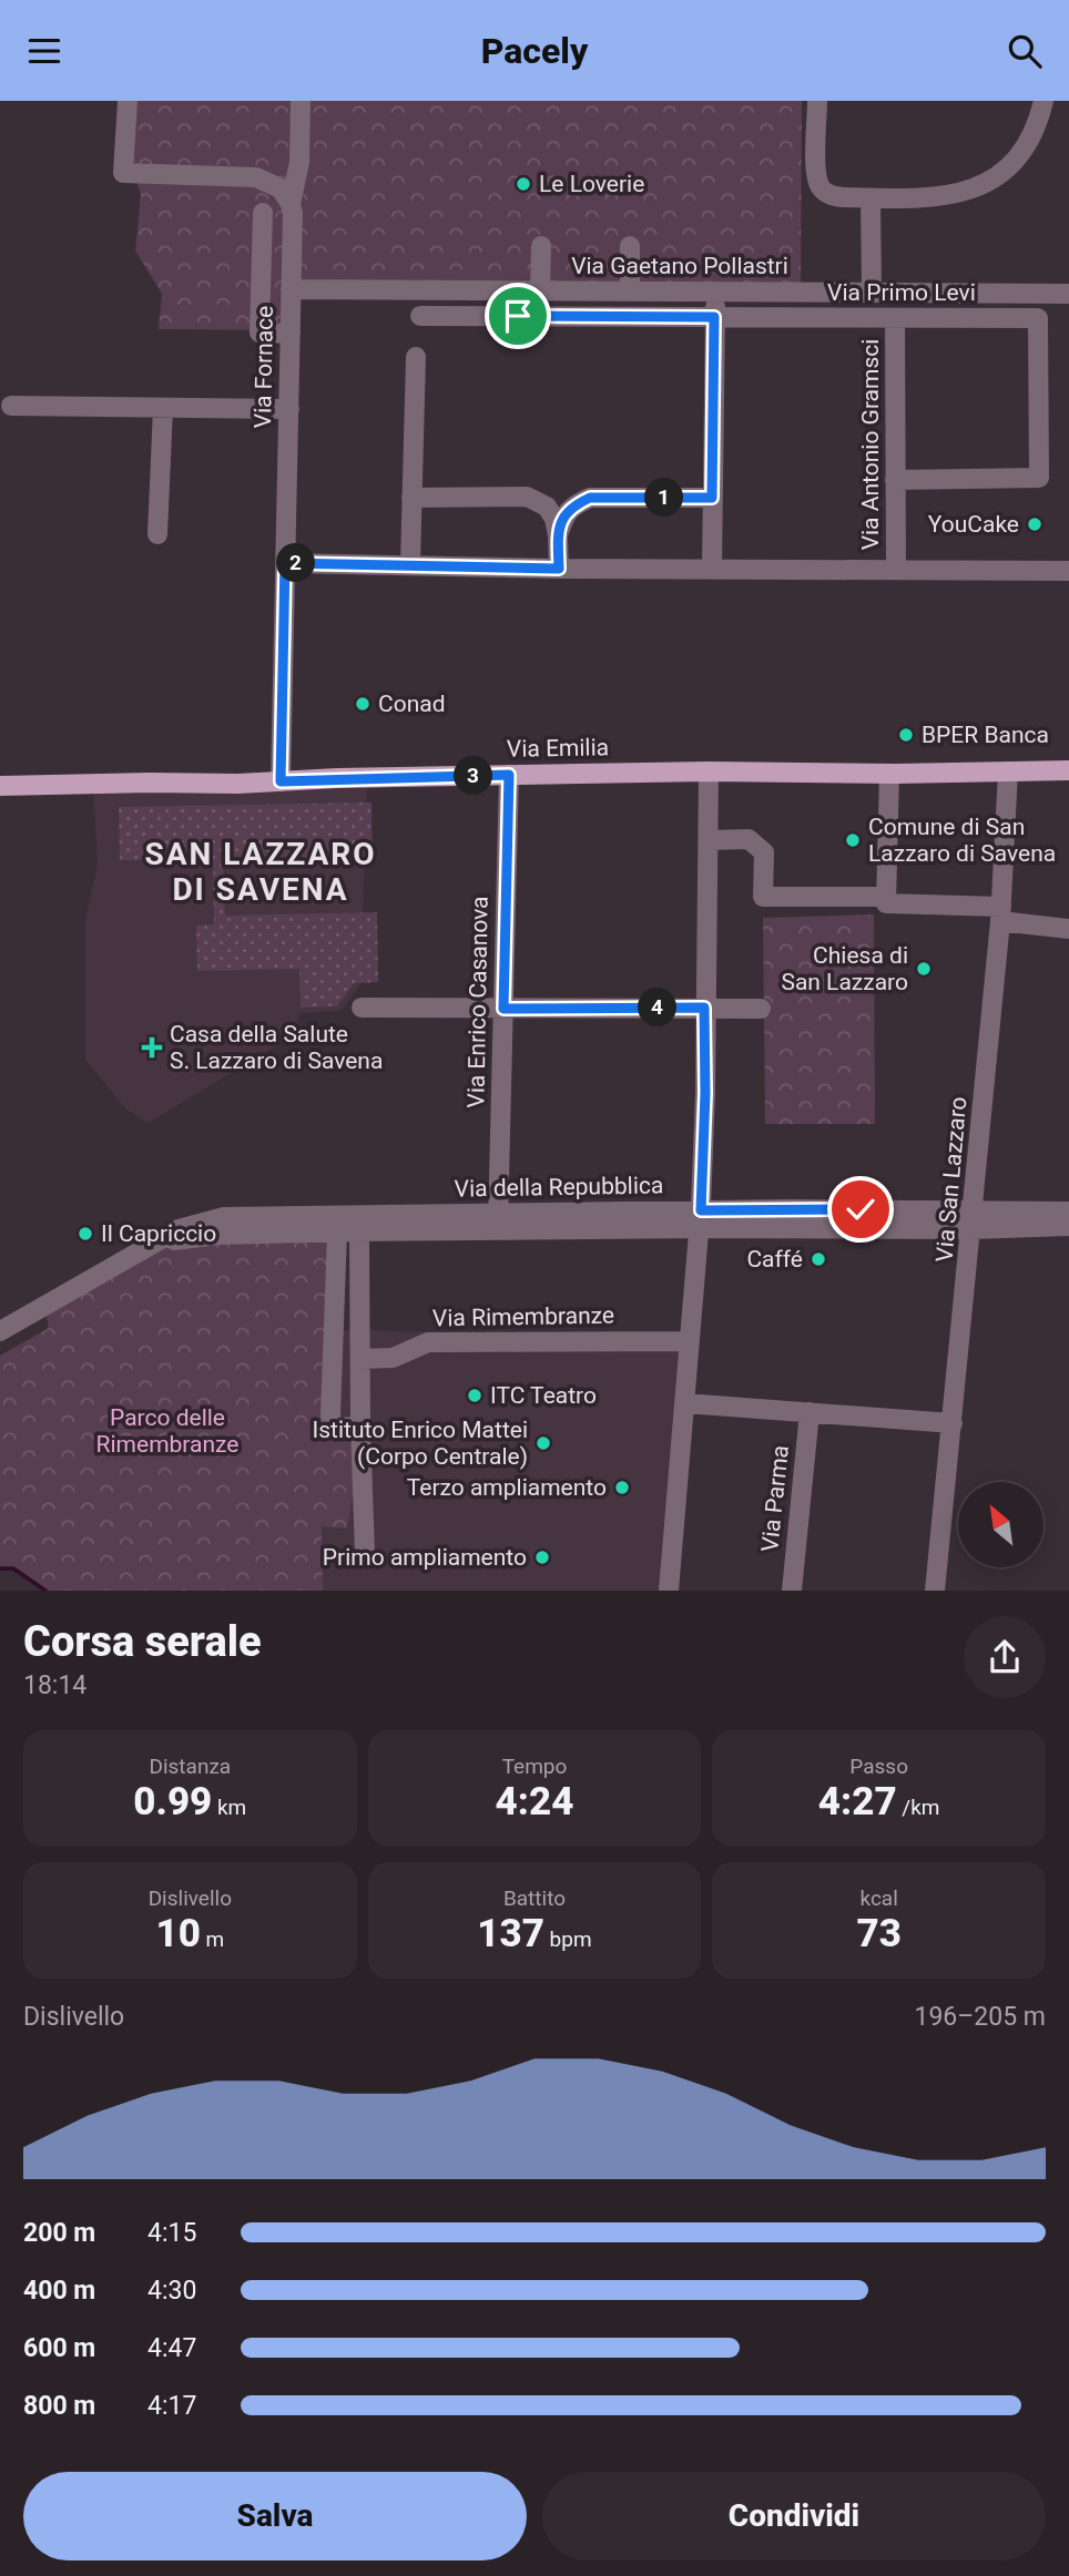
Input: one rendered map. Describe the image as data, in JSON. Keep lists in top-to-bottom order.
{
  "streets": {
    "main road": ["Via Emilia"],
    "street": [
      "Via Gaetano Pollastri",
      "Via Primo Levi",
      "Via Fornace",
      "Via Antonio Gramsci",
      "Via Enrico Casanova",
      "Via San Lazzaro",
      "Via della Repubblica",
      "Via Rimembranze",
      "Via Parma"
    ]
  },
  "crossings": [
    ["Via Gaetano Pollastri", "Via Fornace"],
    ["Via Primo Levi", "Via Antonio Gramsci"],
    ["Via Fornace", "Via Antonio Gramsci"],
    ["Via Fornace", "Via Emilia"],
    ["Via Emilia", "Via Enrico Casanova"],
    ["Via Emilia", "Via San Lazzaro"],
    ["Via Enrico Casanova", "Via della Repubblica"],
    ["Via San Lazzaro", "Via della Repubblica"],
    ["Via San Lazzaro", "Via Parma"]
  ],
  "districts": ["SAN LAZZARO DI SAVENA"],
  "parks": ["Parco delle Rimembranze"],
  "places": {
    "other": [
      "Le Loverie",
      "YouCake",
      "Conad",
      "BPER Banca",
      "Comune di San Lazzaro di Savena",
      "Chiesa di San Lazzaro",
      "Il Capriccio",
      "Caffé",
      "ITC Teatro",
      "Istituto Enrico Mattei (Corpo Centrale)",
      "Terzo ampliamento",
      "Primo ampliamento"
    ],
    "health": ["Casa della Salute S. Lazzaro di Savena"]
  },
  "north": "top left",
  "page": {
    "header": "Pacely",
    "pins": [
      "1",
      "2",
      "3",
      "4"
    ],
    "heading": ["Corsa serale", "18:14"],
    "stats": [
      ["Distanza", "0.99 km"],
      ["Tempo", "4:24"],
      ["Passo", "4:27 /km"],
      ["Dislivello", "10 m"],
      ["Battito", "137 bpm"],
      ["kcal", "73"]
    ],
    "chart": ["Dislivello", "196–205 m"],
    "list": [
      {
        "name": "200 m",
        "note": "4:15"
      },
      {
        "name": "400 m",
        "note": "4:30"
      },
      {
        "name": "600 m",
        "note": "4:47"
      },
      {
        "name": "800 m",
        "note": "4:17"
      }
    ],
    "buttons": ["Salva", "Condividi"]
  }
}
